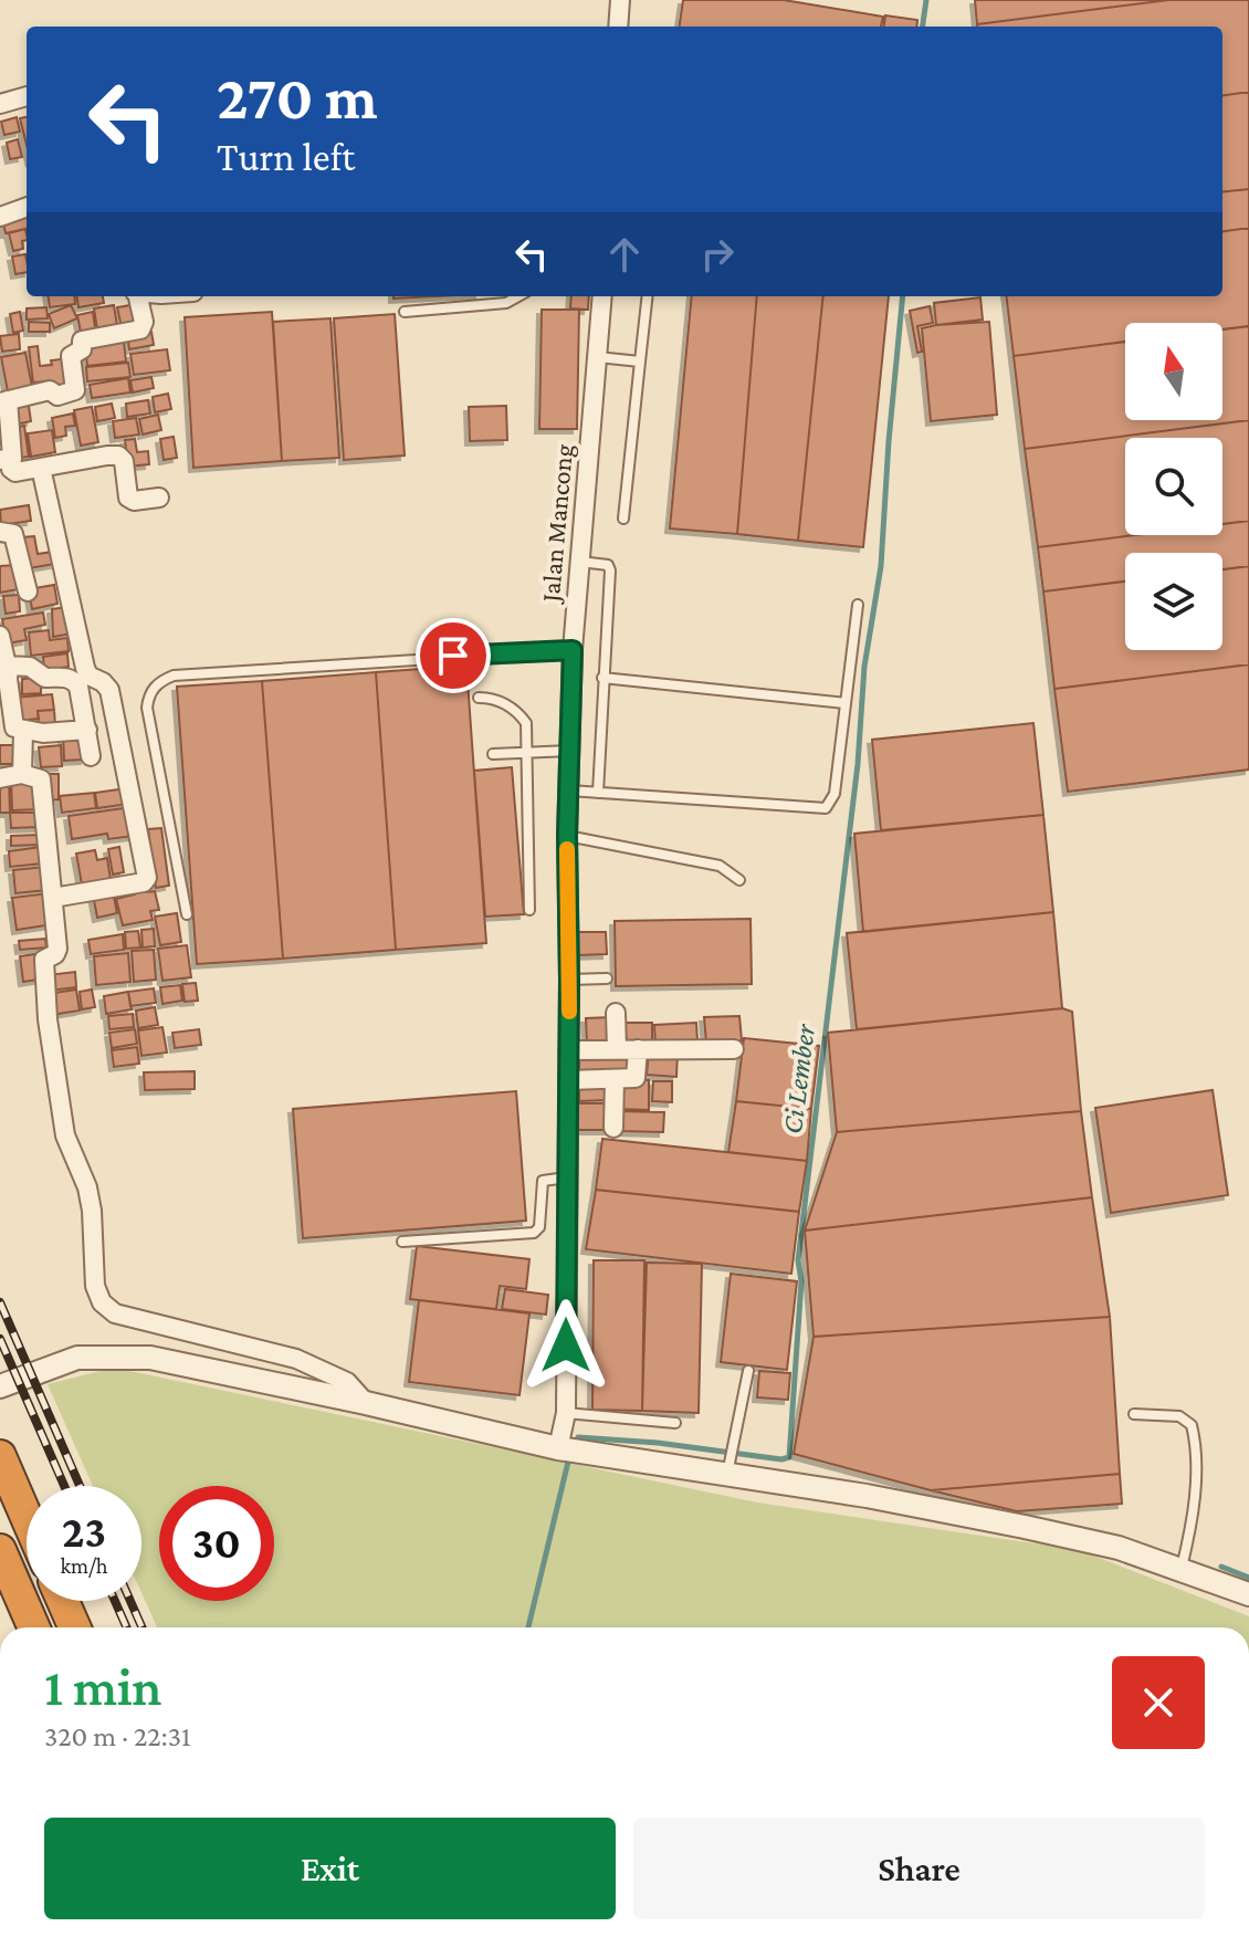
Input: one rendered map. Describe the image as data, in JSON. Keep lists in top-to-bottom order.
{
  "streets": {
    "street": ["Jalan Mancong"]
  },
  "water": ["Ci Lember"],
  "north": "top",
  "page": {
    "turn": ["270 m", "Turn left"],
    "speed": "23 km/h",
    "limit": "30",
    "heading": ["1 min", "320 m · 22:31"],
    "buttons": ["Exit", "Share"]
  }
}
